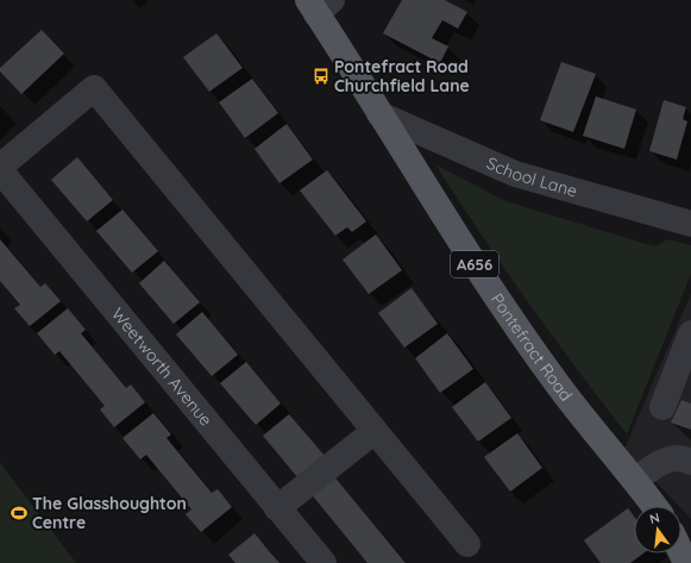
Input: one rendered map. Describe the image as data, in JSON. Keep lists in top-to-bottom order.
{
  "streets": {
    "main road": ["A656", "Pontefract Road"],
    "street": ["School Lane", "Weetworth Avenue"]
  },
  "crossings": [
    ["School Lane", "Pontefract Road"]
  ],
  "places": {
    "bus stop": ["Pontefract Road Churchfield Lane"],
    "sports": ["The Glasshoughton Centre"]
  },
  "north": "top"
}
